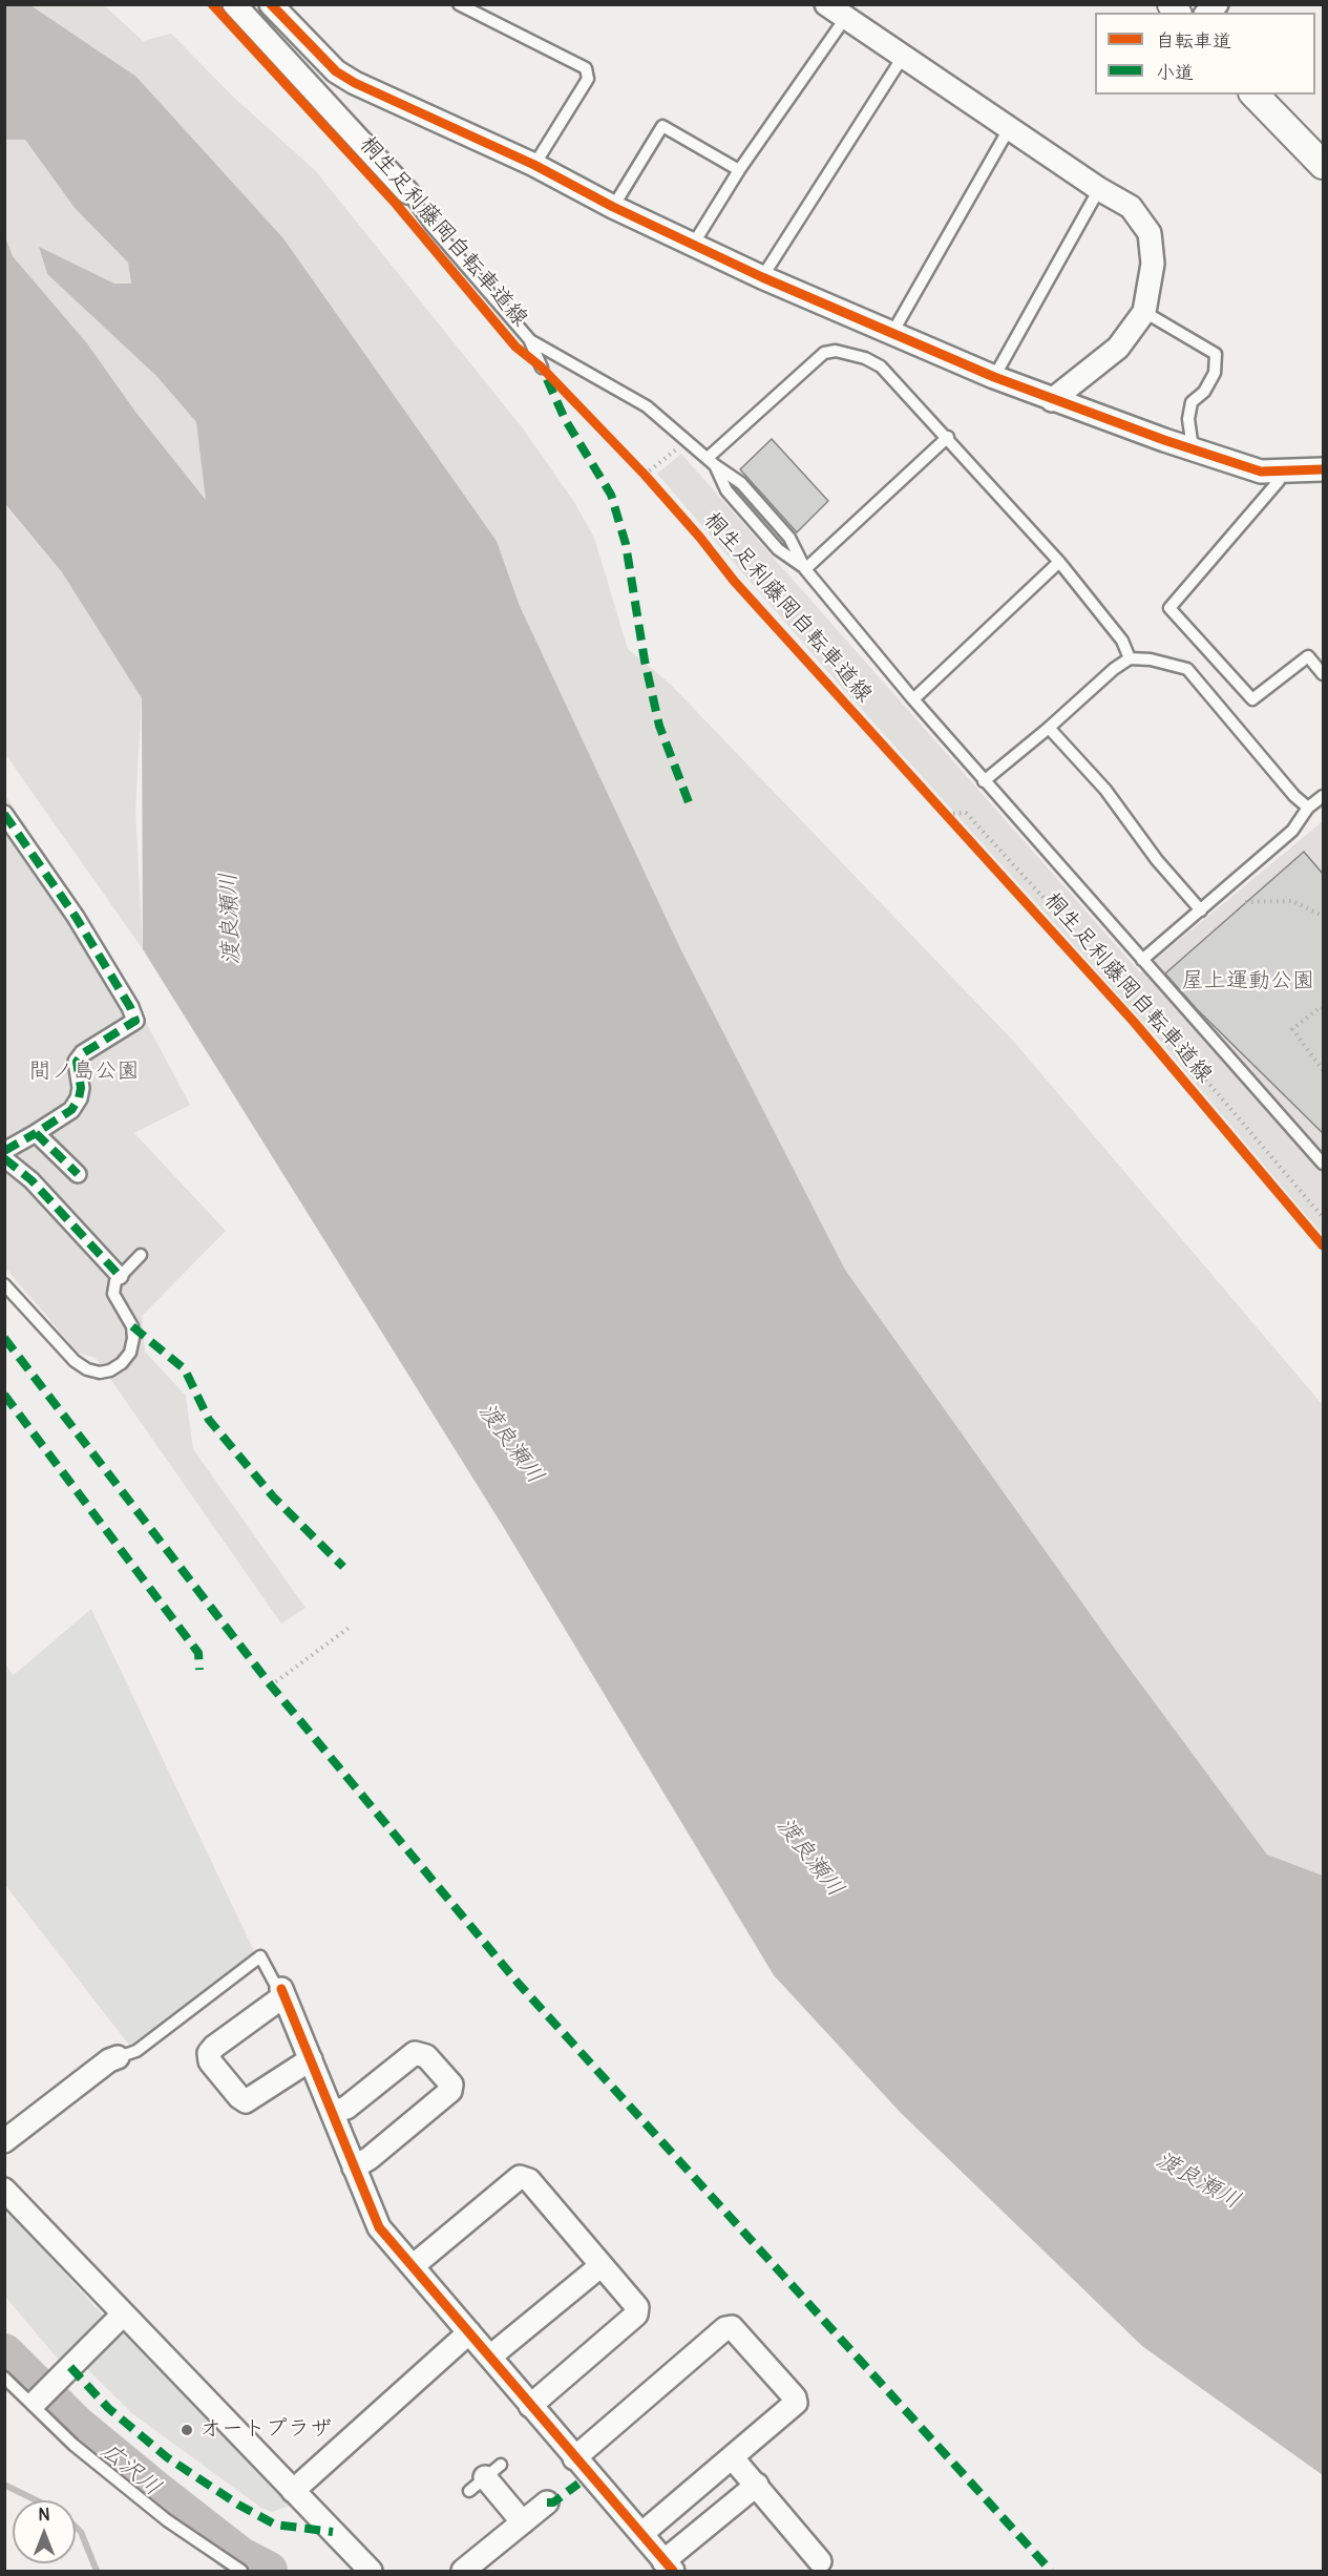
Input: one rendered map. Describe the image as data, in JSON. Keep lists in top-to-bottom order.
{
  "streets": {
    "cycle path": ["桐生足利藤岡自転車道線"]
  },
  "water": ["渡良瀬川", "広沢川"],
  "parks": ["屋上運動公園", "間ノ島公園"],
  "places": ["オートプラザ"],
  "legend": ["自転車道", "小道"],
  "north": "top"
}
